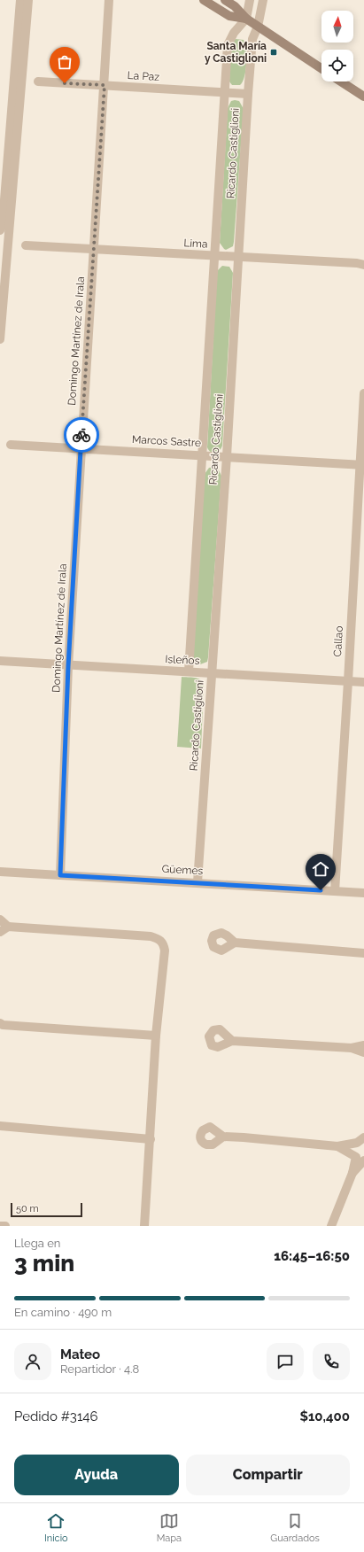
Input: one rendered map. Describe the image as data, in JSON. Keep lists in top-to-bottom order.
{
  "streets": {
    "street": [
      "La Paz",
      "Ricardo Castiglioni",
      "Lima",
      "Domingo Martínez de Irala",
      "Marcos Sastre",
      "Callao",
      "Isleños",
      "Güemes"
    ]
  },
  "crossings": [
    ["La Paz", "Ricardo Castiglioni"],
    ["La Paz", "Domingo Martínez de Irala"],
    ["Ricardo Castiglioni", "Lima"],
    ["Ricardo Castiglioni", "Marcos Sastre"],
    ["Ricardo Castiglioni", "Isleños"],
    ["Ricardo Castiglioni", "Güemes"],
    ["Lima", "Domingo Martínez de Irala"],
    ["Domingo Martínez de Irala", "Marcos Sastre"],
    ["Domingo Martínez de Irala", "Isleños"],
    ["Domingo Martínez de Irala", "Güemes"],
    ["Marcos Sastre", "Callao"],
    ["Callao", "Isleños"],
    ["Callao", "Güemes"]
  ],
  "places": {
    "transit": ["Santa María y Castiglioni"]
  },
  "scale_bar": "50 m",
  "north": "top",
  "page": {
    "scale": "50 m",
    "heading": ["3 min", "Llega en", "16:45–16:50"],
    "panel": [
      "Mateo",
      "Repartidor · 4.8",
      "Pedido #3146",
      "$10,400"
    ],
    "bar": "En camino · 490 m",
    "buttons": ["Ayuda", "Compartir"],
    "tabs": ["Inicio", "Mapa", "Guardados"]
  }
}
